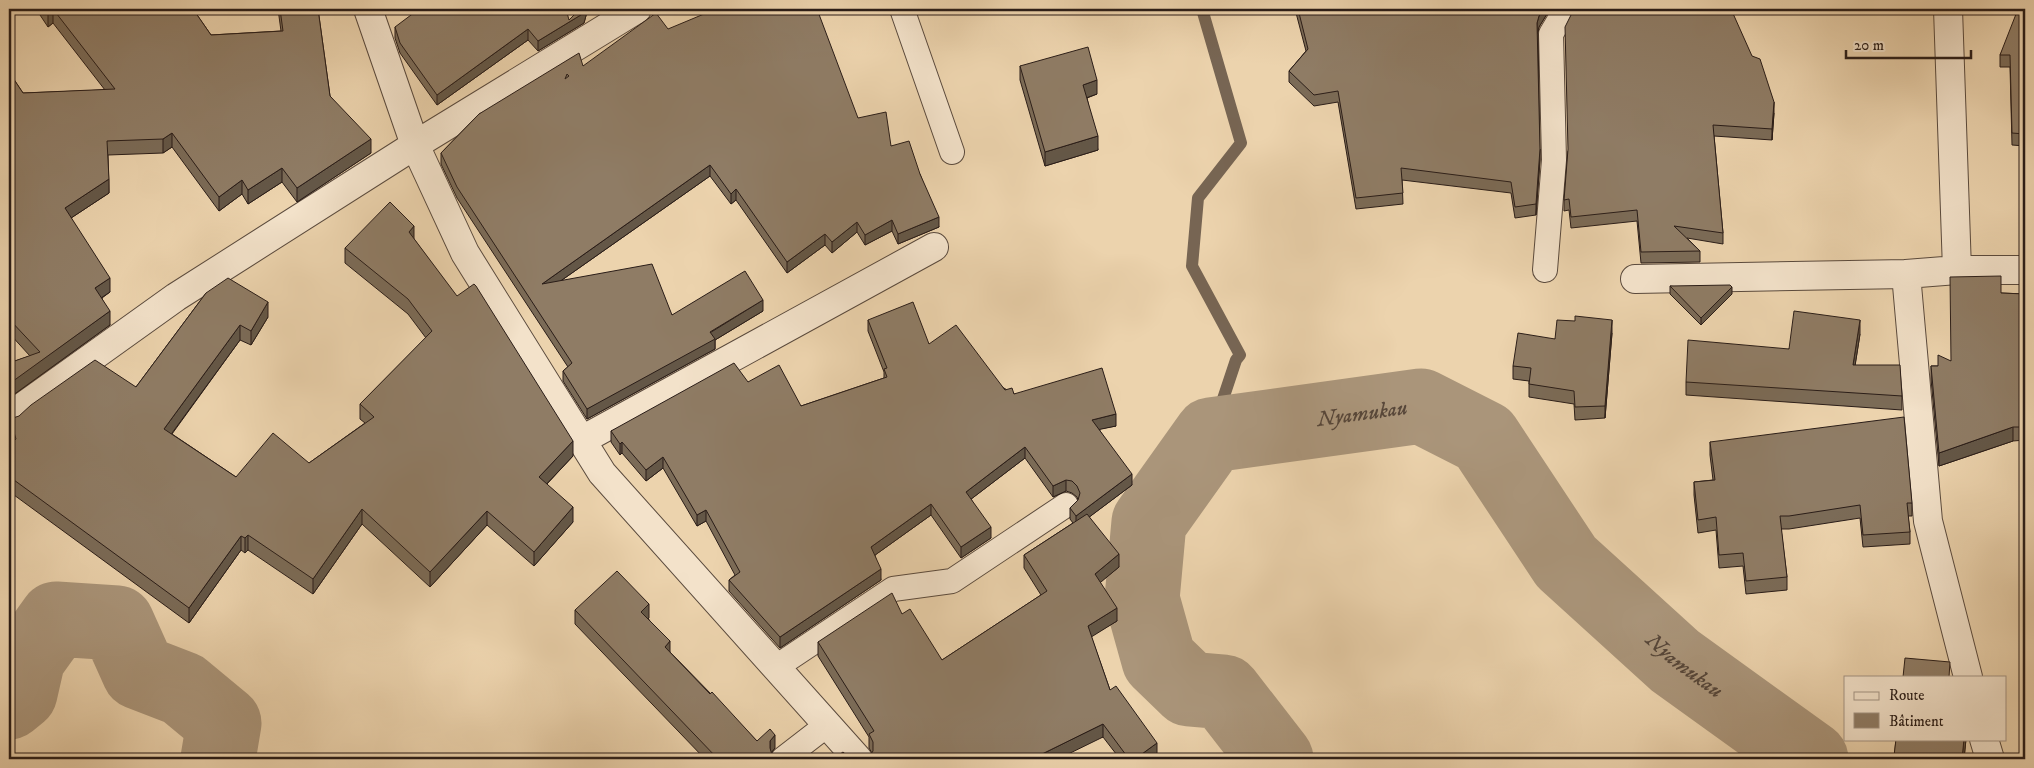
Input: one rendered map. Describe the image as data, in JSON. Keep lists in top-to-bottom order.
{
  "water": ["Nyamukau"],
  "legend": ["Route", "Bâtiment"],
  "scale_bar": "20 m"
}
